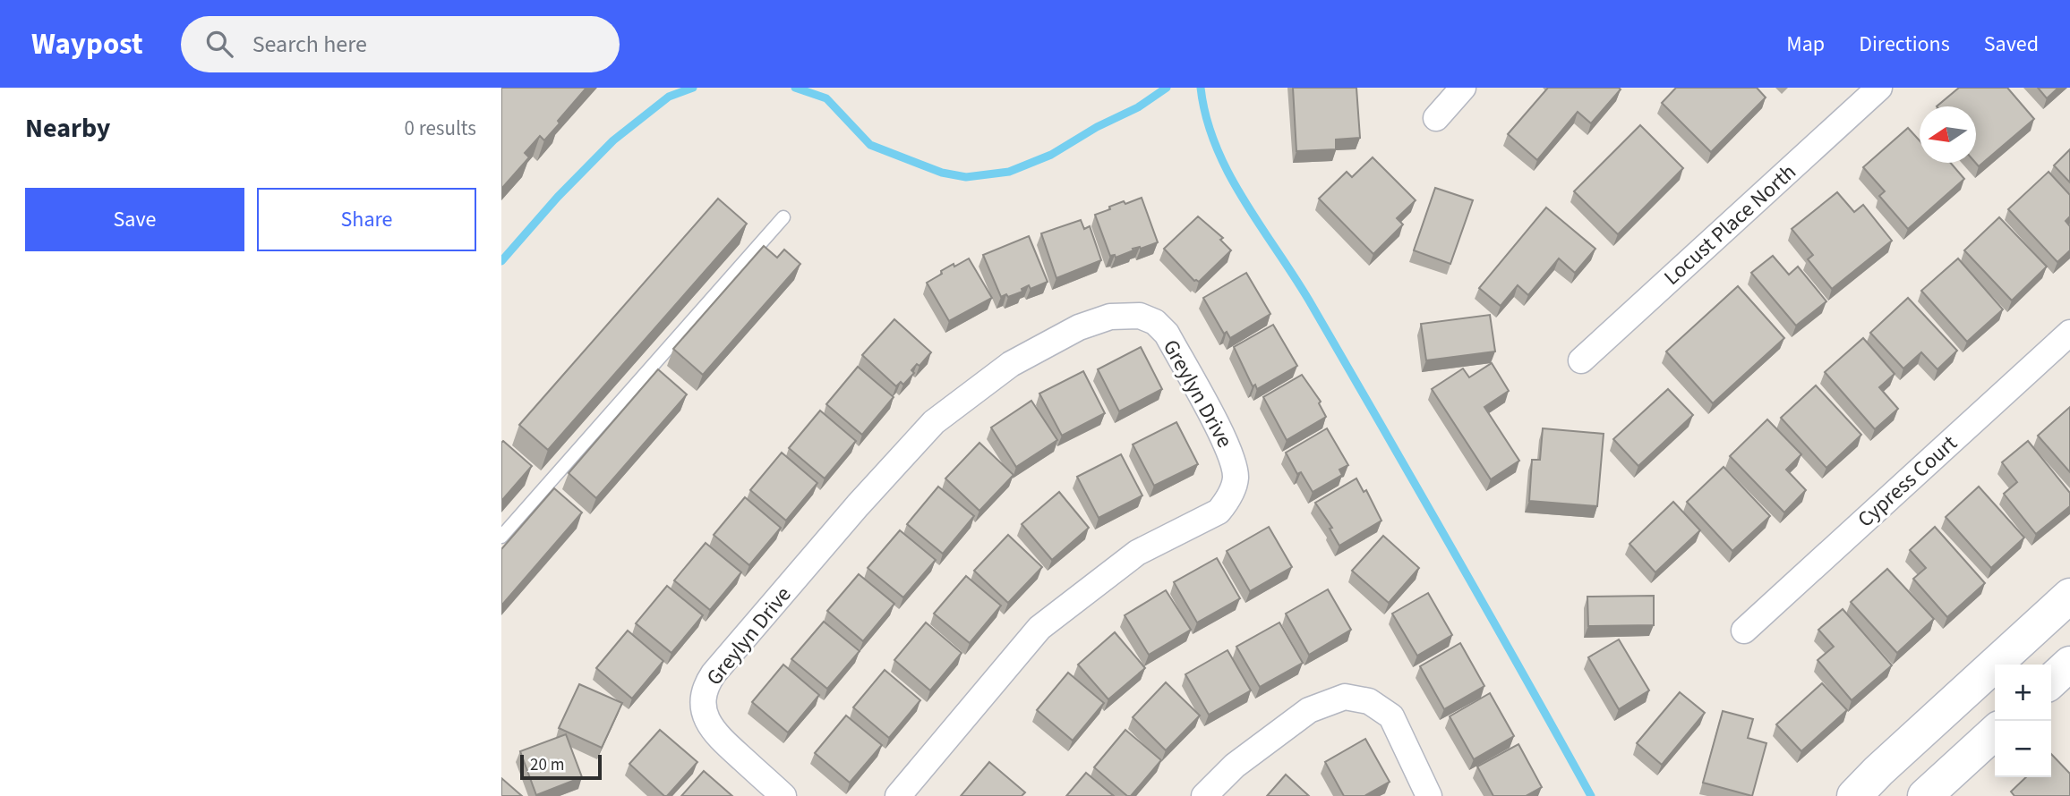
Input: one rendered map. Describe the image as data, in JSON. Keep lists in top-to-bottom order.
{
  "streets": {
    "street": ["Locust Place North", "Greylyn Drive", "Cypress Court"]
  },
  "scale_bar": "20 m",
  "north": "left",
  "page": {
    "header": "Waypost",
    "search": "Search here",
    "nav": ["Map", "Directions", "Saved"],
    "heading": ["Nearby", "0 results"],
    "buttons": ["Save", "Share"],
    "map_buttons": ["+", "−"],
    "scale": "20 m"
  }
}
